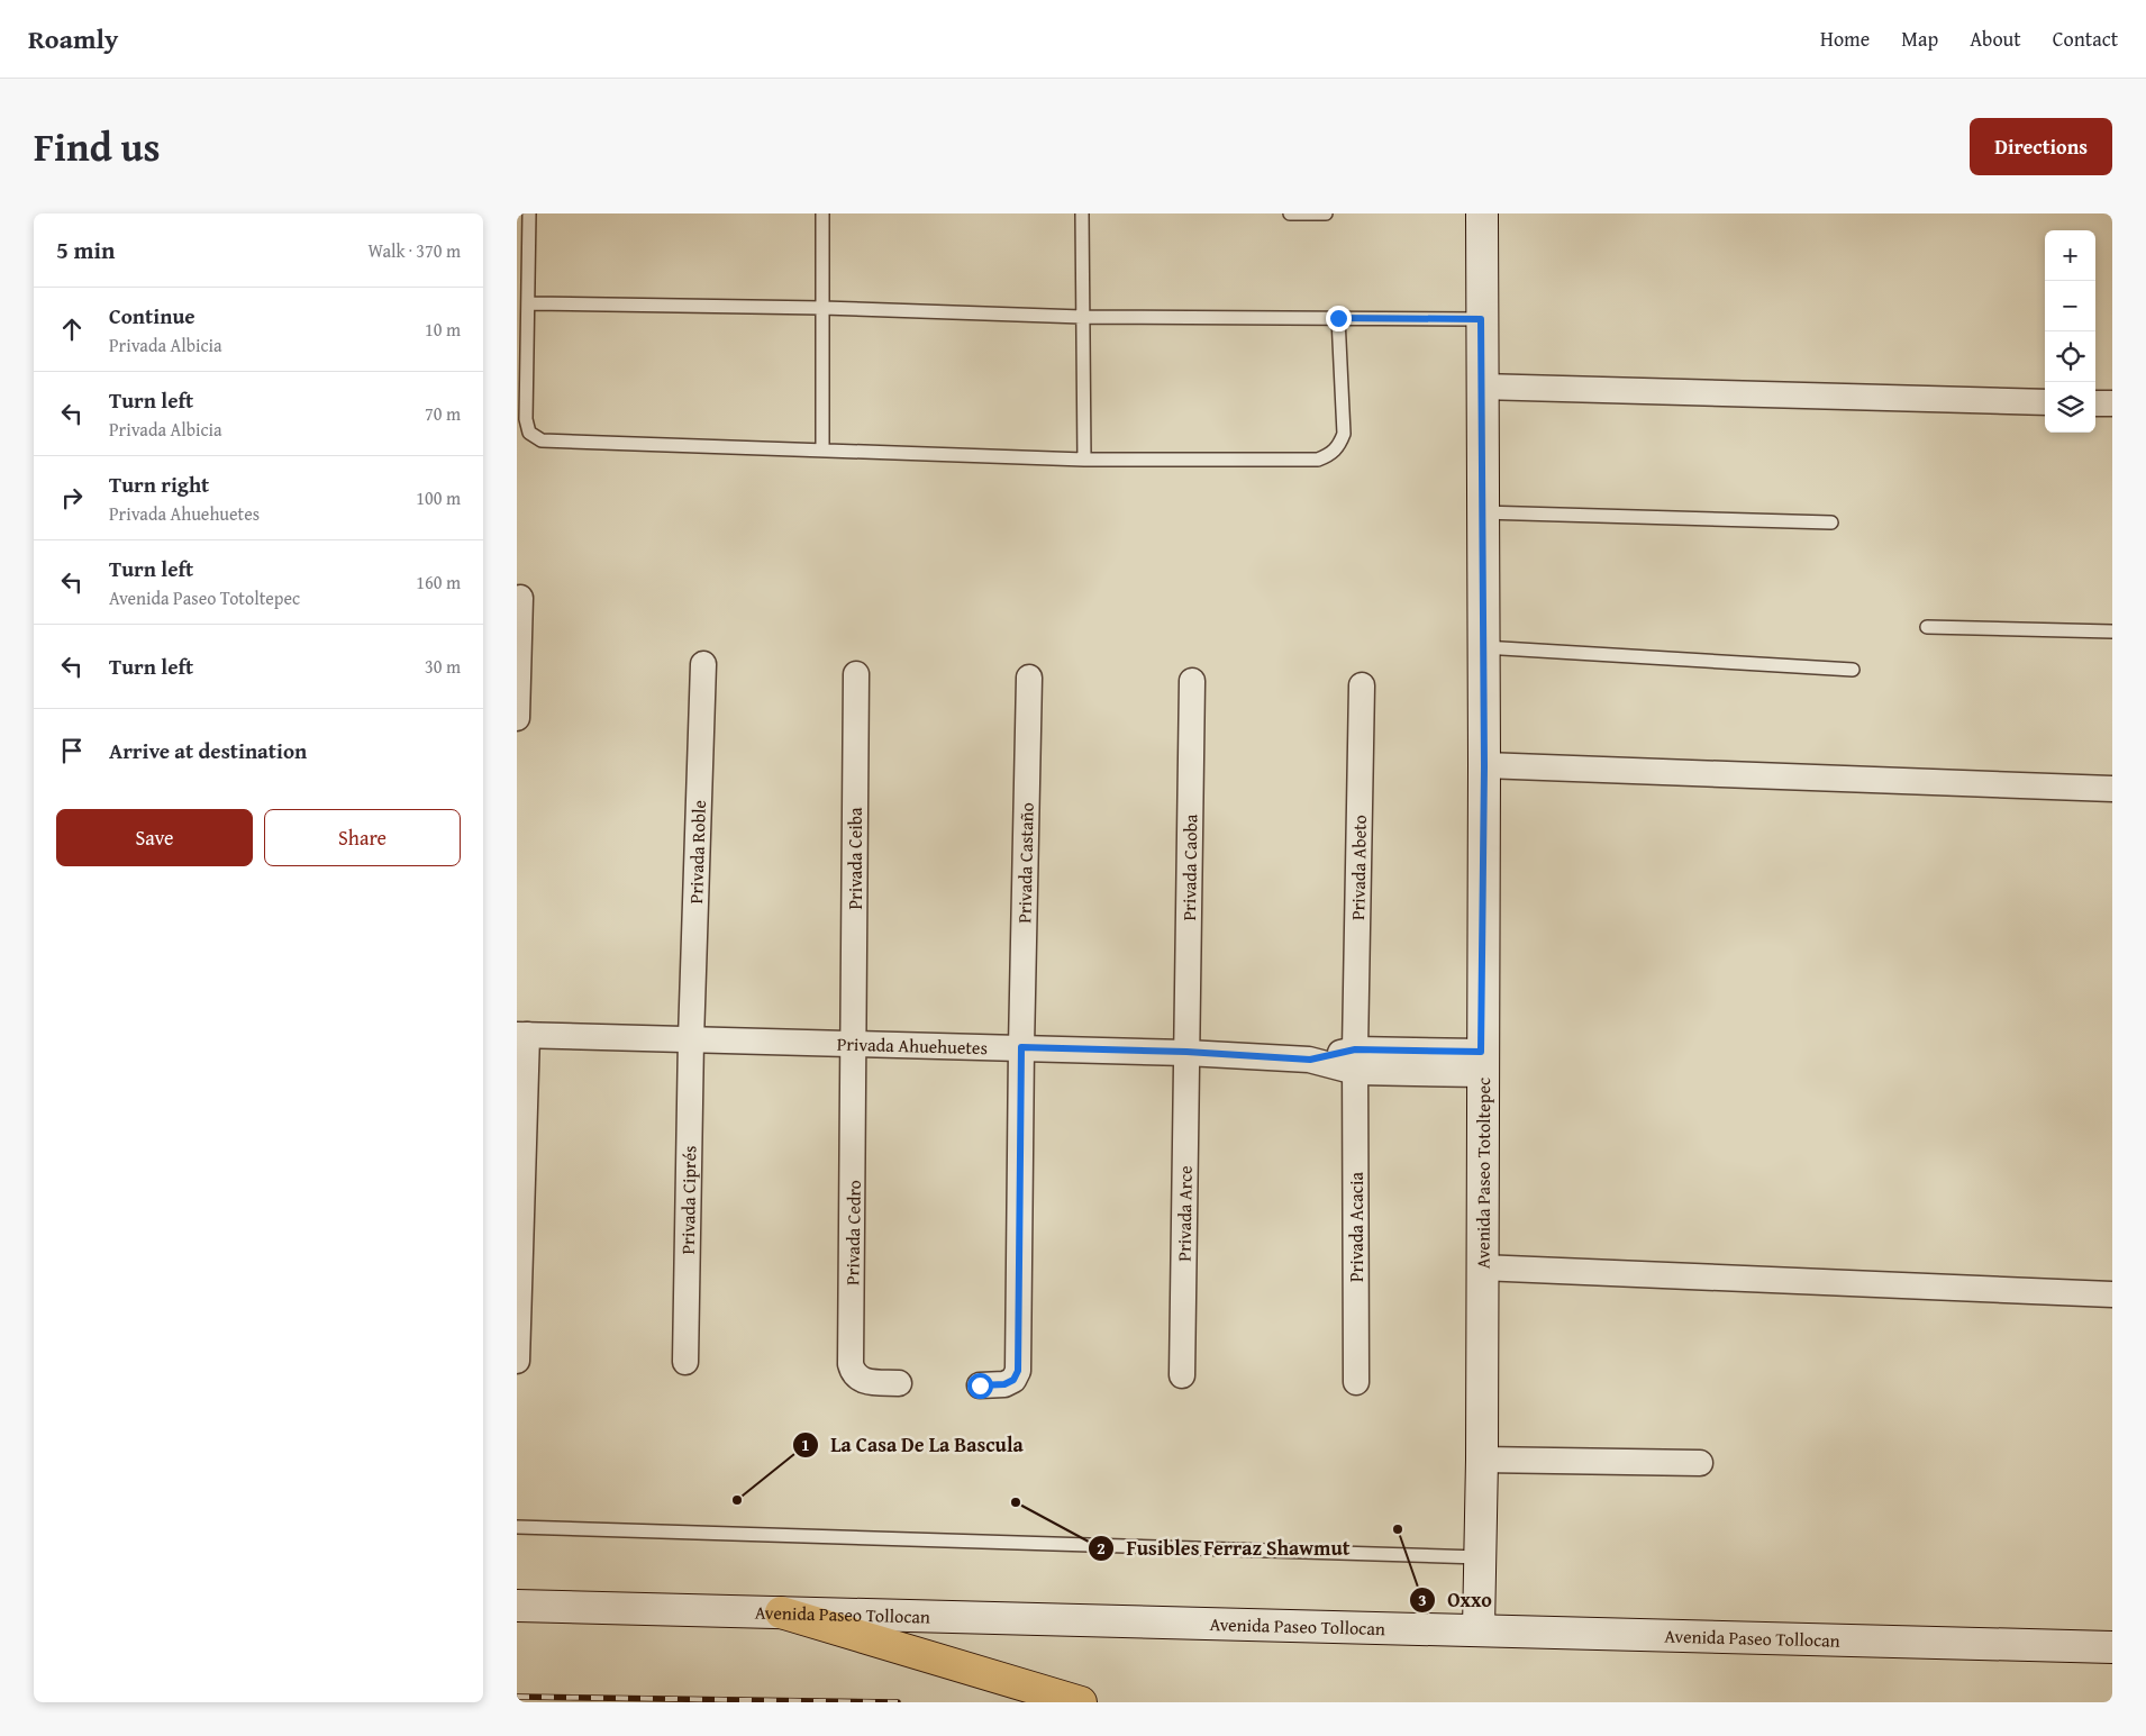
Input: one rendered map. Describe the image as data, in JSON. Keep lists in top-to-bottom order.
{
  "streets": {
    "main road": ["Avenida Paseo Totoltepec", "Avenida Paseo Tollocan"],
    "street": [
      "Privada Roble",
      "Privada Ceiba",
      "Privada Castaño",
      "Privada Caoba",
      "Privada Abeto",
      "Privada Ahuehuetes",
      "Privada Ciprés",
      "Privada Arce",
      "Privada Acacia",
      "Privada Cedro"
    ]
  },
  "crossings": [
    ["Privada Roble", "Privada Ahuehuetes"],
    ["Privada Roble", "Privada Ciprés"],
    ["Privada Ceiba", "Privada Ahuehuetes"],
    ["Privada Ceiba", "Privada Cedro"],
    ["Privada Castaño", "Privada Ahuehuetes"],
    ["Privada Caoba", "Privada Ahuehuetes"],
    ["Privada Caoba", "Privada Arce"],
    ["Privada Abeto", "Privada Ahuehuetes"],
    ["Privada Abeto", "Privada Acacia"],
    ["Privada Ahuehuetes", "Avenida Paseo Totoltepec"],
    ["Privada Ahuehuetes", "Privada Ciprés"],
    ["Privada Ahuehuetes", "Privada Arce"],
    ["Privada Ahuehuetes", "Privada Acacia"],
    ["Privada Ahuehuetes", "Privada Cedro"],
    ["Avenida Paseo Totoltepec", "Avenida Paseo Tollocan"]
  ],
  "places": ["La Casa De La Bascula", "Fusibles Ferraz Shawmut", "Oxxo"],
  "page": {
    "header": "Roamly",
    "nav": [
      "Home",
      "Map",
      "About",
      "Contact"
    ],
    "title": "Find us",
    "buttons": [
      "Directions",
      ["Save", "Share"]
    ],
    "heading": ["5 min", "Walk · 370 m"],
    "map_buttons": ["+", "−"],
    "list": [
      ["Continue", "Privada Albicia", "10 m"],
      ["Turn left", "Privada Albicia", "70 m"],
      ["Turn right", "Privada Ahuehuetes", "100 m"],
      ["Turn left", "Avenida Paseo Totoltepec", "160 m"],
      ["Turn left", "30 m"],
      "Arrive at destination"
    ]
  }
}
